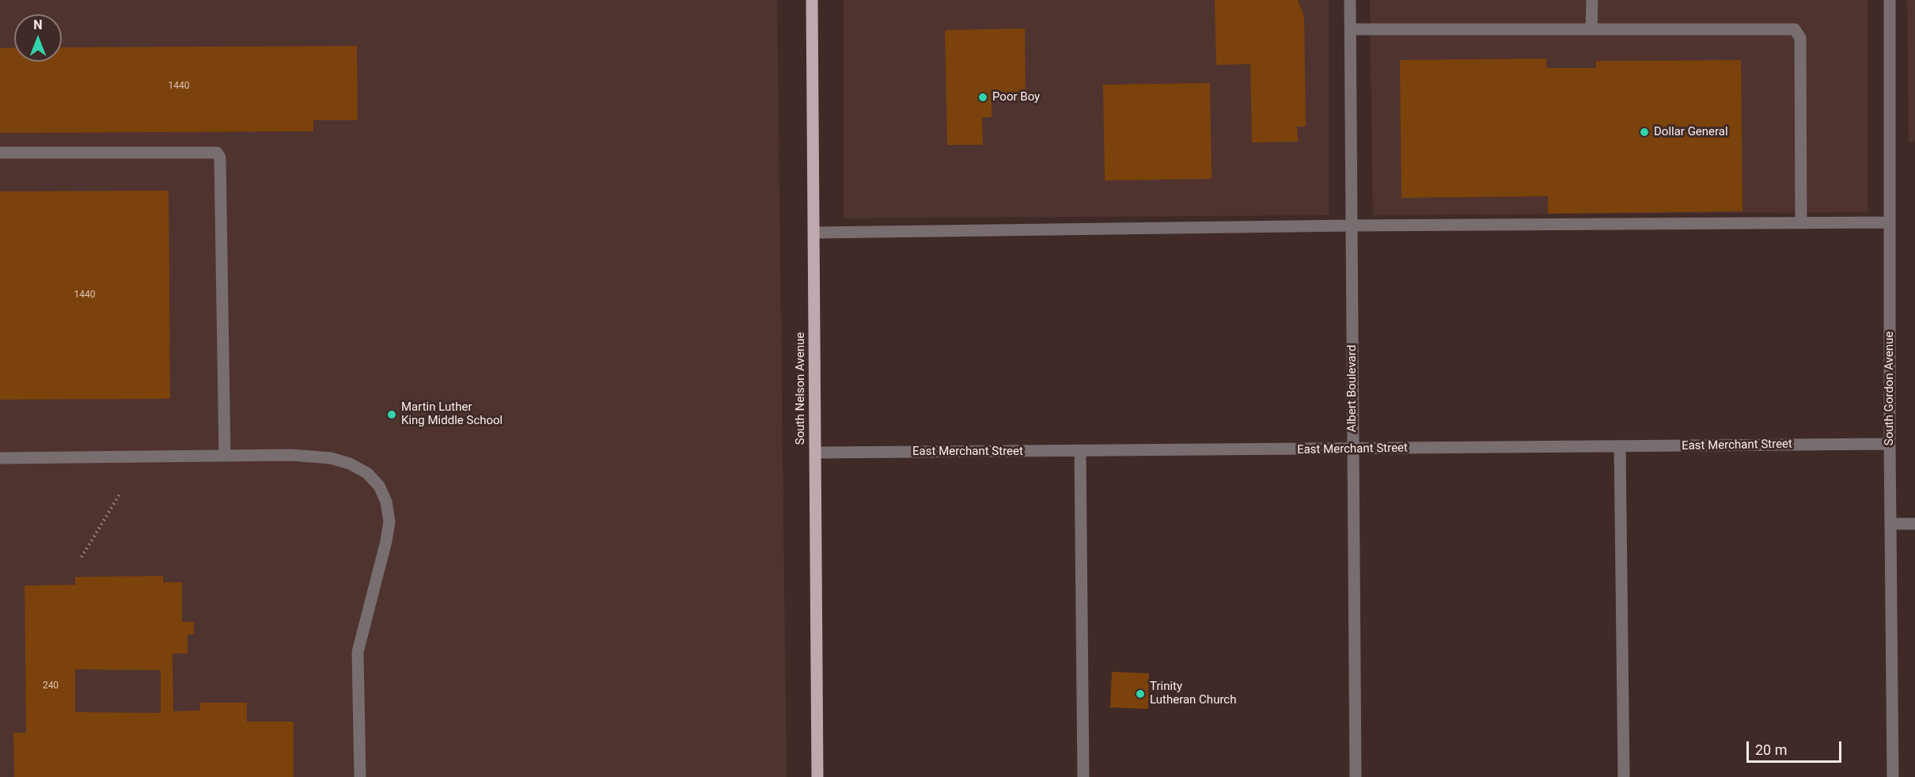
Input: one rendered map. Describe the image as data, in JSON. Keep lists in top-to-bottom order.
{
  "streets": {
    "main road": ["South Nelson Avenue"],
    "street": ["Albert Boulevard", "South Gordon Avenue", "East Merchant Street"]
  },
  "crossings": [
    ["South Nelson Avenue", "East Merchant Street"],
    ["Albert Boulevard", "East Merchant Street"],
    ["South Gordon Avenue", "East Merchant Street"]
  ],
  "places": [
    "Poor Boy",
    "Dollar General",
    "Martin Luther King Middle School",
    "Trinity Lutheran Church"
  ],
  "house_numbers": ["1440", "1440", "240"],
  "scale_bar": "20 m",
  "north": "top"
}
